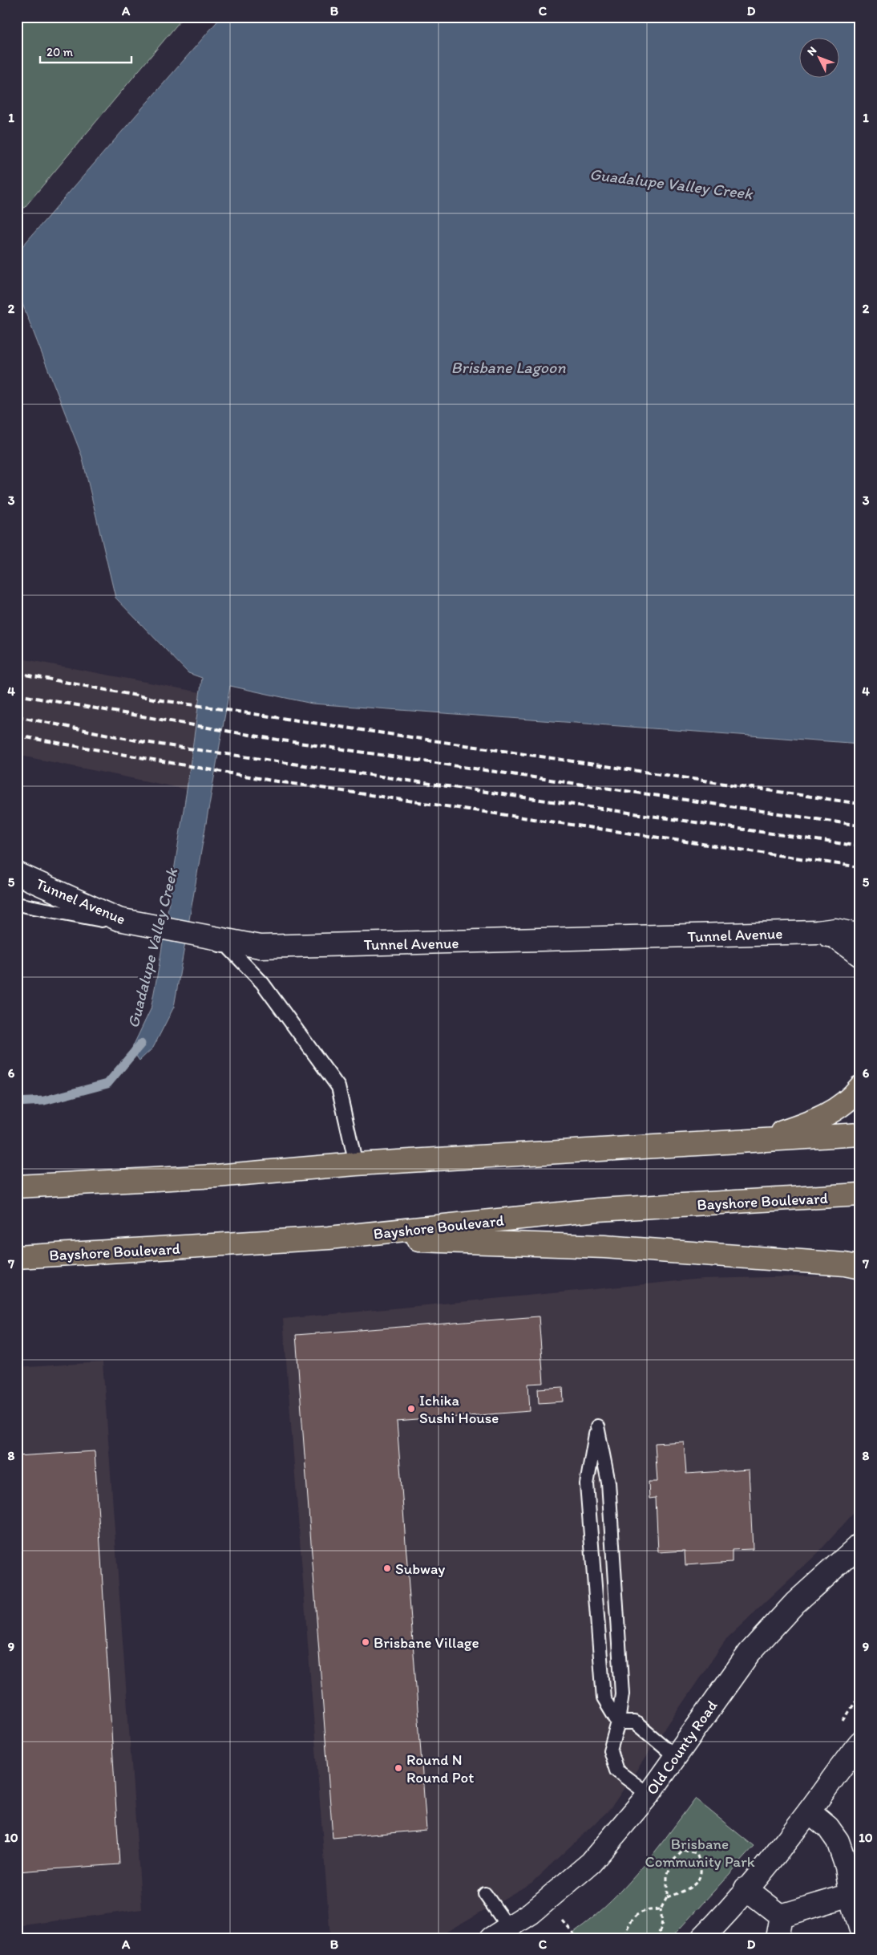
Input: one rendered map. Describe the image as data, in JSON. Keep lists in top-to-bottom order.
{
  "streets": {
    "main road": ["Bayshore Boulevard"],
    "street": ["Tunnel Avenue", "Old County Road"]
  },
  "water": ["Guadalupe Valley Creek", "Brisbane Lagoon"],
  "parks": ["Brisbane Community Park"],
  "places": [
    "Ichika Sushi House",
    "Subway",
    "Brisbane Village",
    "Round N Round Pot"
  ],
  "scale_bar": "20 m",
  "north": "top left",
  "grid": {
    "columns": [
      "A",
      "B",
      "C",
      "D"
    ],
    "rows": [
      "1",
      "2",
      "3",
      "4",
      "5",
      "6",
      "7",
      "8",
      "9",
      "10"
    ]
  }
}
